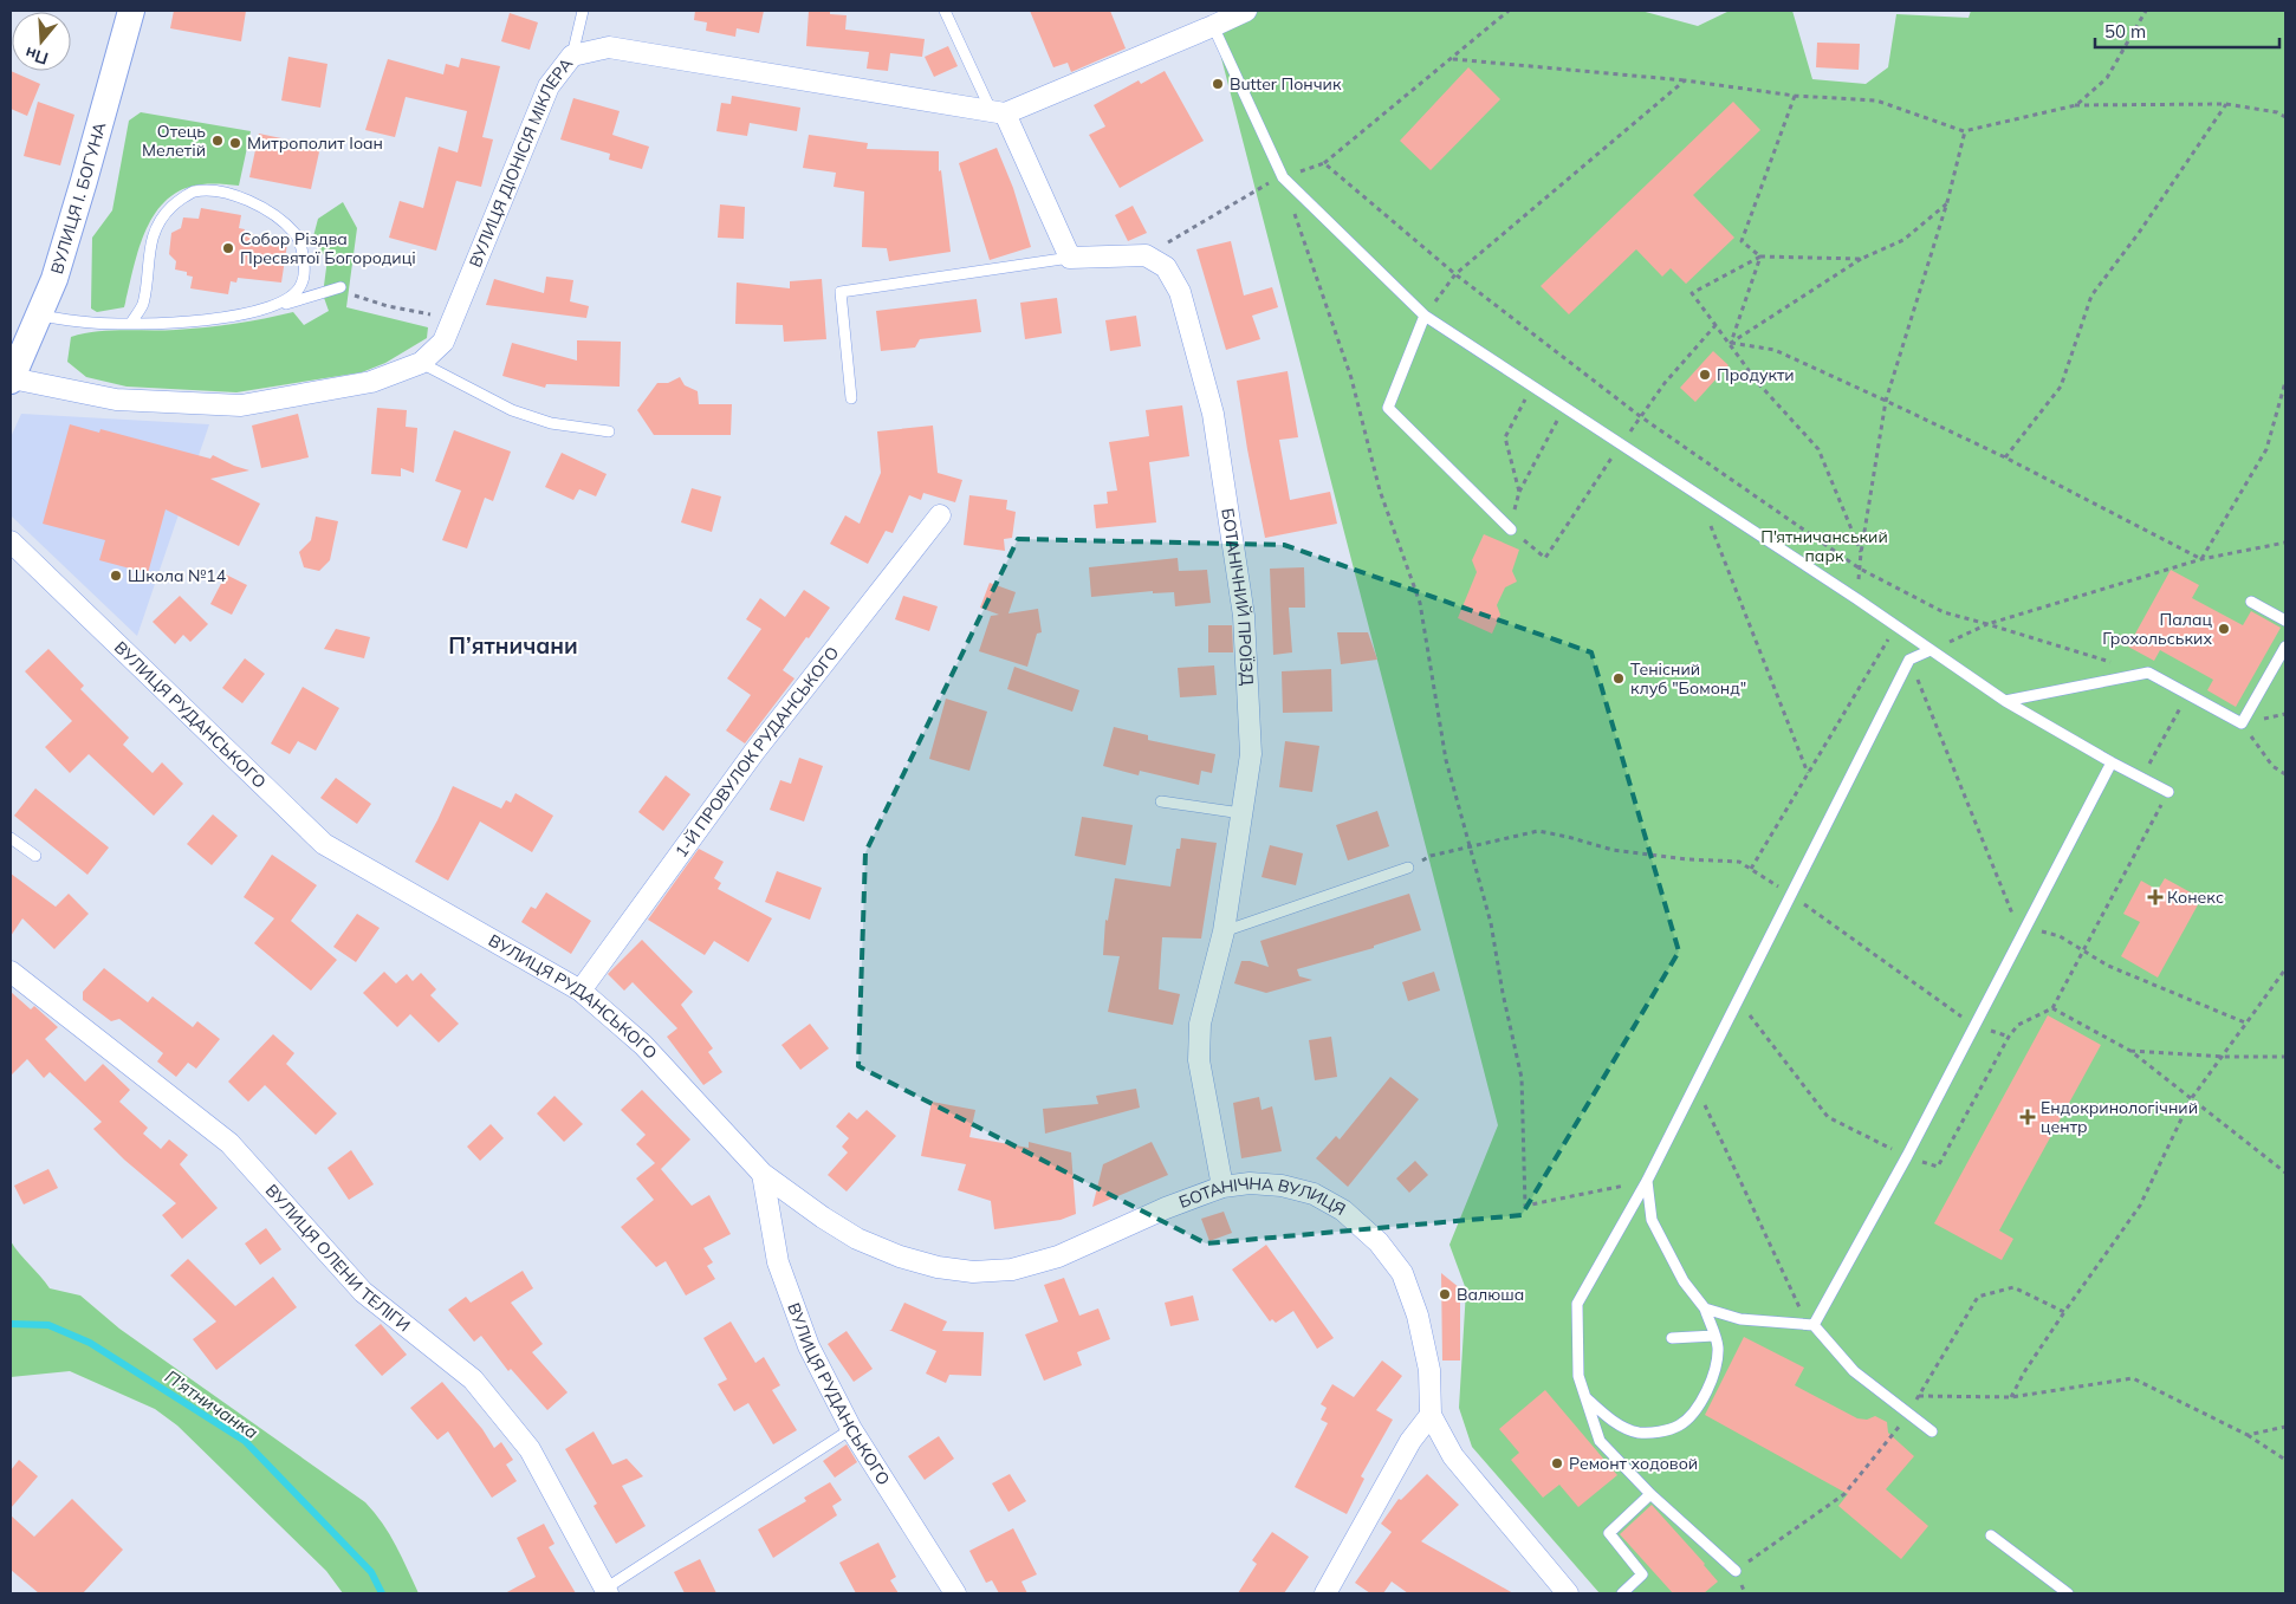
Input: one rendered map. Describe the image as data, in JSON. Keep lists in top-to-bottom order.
{
  "streets": {
    "street": [
      "ВУЛИЦЯ ДІОНІСІЯ МІКЛЕРА",
      "ВУЛИЦЯ І. БОГУНА",
      "БОТАНІЧНИЙ ПРОЇЗД",
      "ВУЛИЦЯ РУДАНСЬКОГО",
      "1-Й ПРОВУЛОК РУДАНСЬКОГО",
      "БОТАНІЧНА ВУЛИЦЯ",
      "ВУЛИЦЯ ОЛЕНИ ТЕЛІГИ"
    ]
  },
  "crossings": [
    ["ВУЛИЦЯ ДІОНІСІЯ МІКЛЕРА", "ВУЛИЦЯ І. БОГУНА"],
    ["БОТАНІЧНИЙ ПРОЇЗД", "БОТАНІЧНА ВУЛИЦЯ"],
    ["ВУЛИЦЯ РУДАНСЬКОГО", "1-Й ПРОВУЛОК РУДАНСЬКОГО"],
    ["ВУЛИЦЯ РУДАНСЬКОГО", "БОТАНІЧНА ВУЛИЦЯ"]
  ],
  "districts": ["П’ятничани"],
  "water": ["П'ятничанка"],
  "parks": ["П'ятничанський парк"],
  "places": {
    "other": [
      "Butter Пончик",
      "Отець Мелетій",
      "Митрополит Іоан",
      "Собор Різдва Пресвятої Богородиці",
      "Продукти",
      "Школа №14",
      "Палац Грохольських",
      "Тенісний клуб \"Бомонд\"",
      "Валюша",
      "Ремонт ходовой"
    ],
    "health": ["Конекс", "Ендокринологічний центр"]
  },
  "scale_bar": "50 m",
  "north": "bottom"
}
